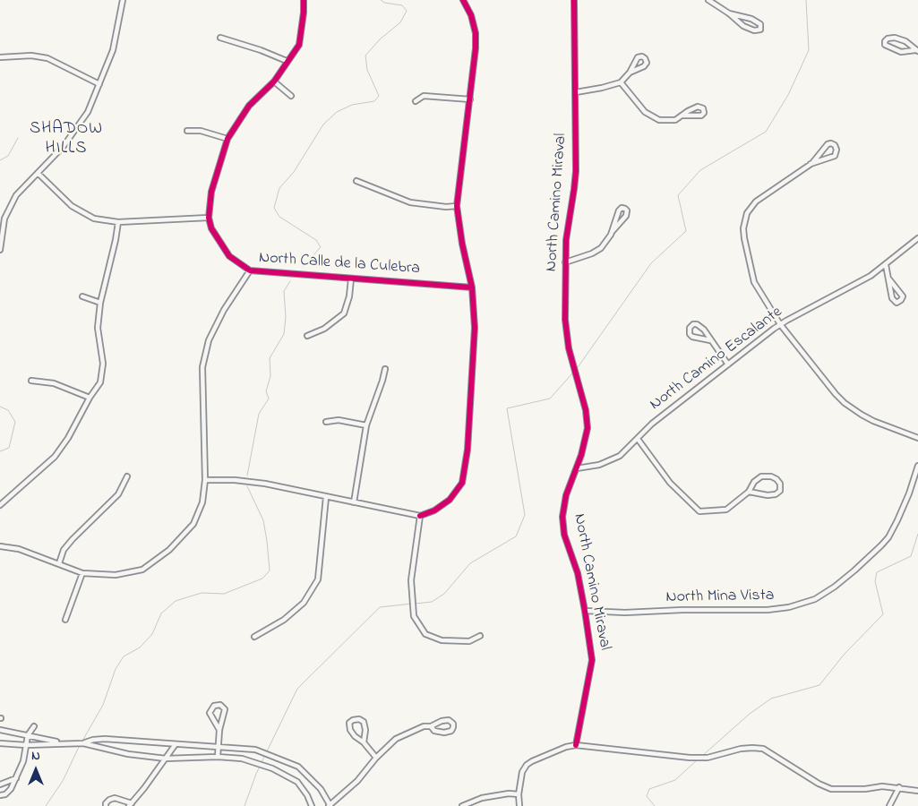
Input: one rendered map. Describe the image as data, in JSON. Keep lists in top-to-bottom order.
{
  "streets": {
    "street": [
      "North Camino Miraval",
      "North Calle de la Culebra",
      "North Camino Escalante",
      "North Mina Vista"
    ]
  },
  "crossings": [
    ["North Camino Miraval", "North Camino Escalante"],
    ["North Camino Miraval", "North Mina Vista"]
  ],
  "districts": ["SHADOW HILLS"],
  "north": "top"
}
